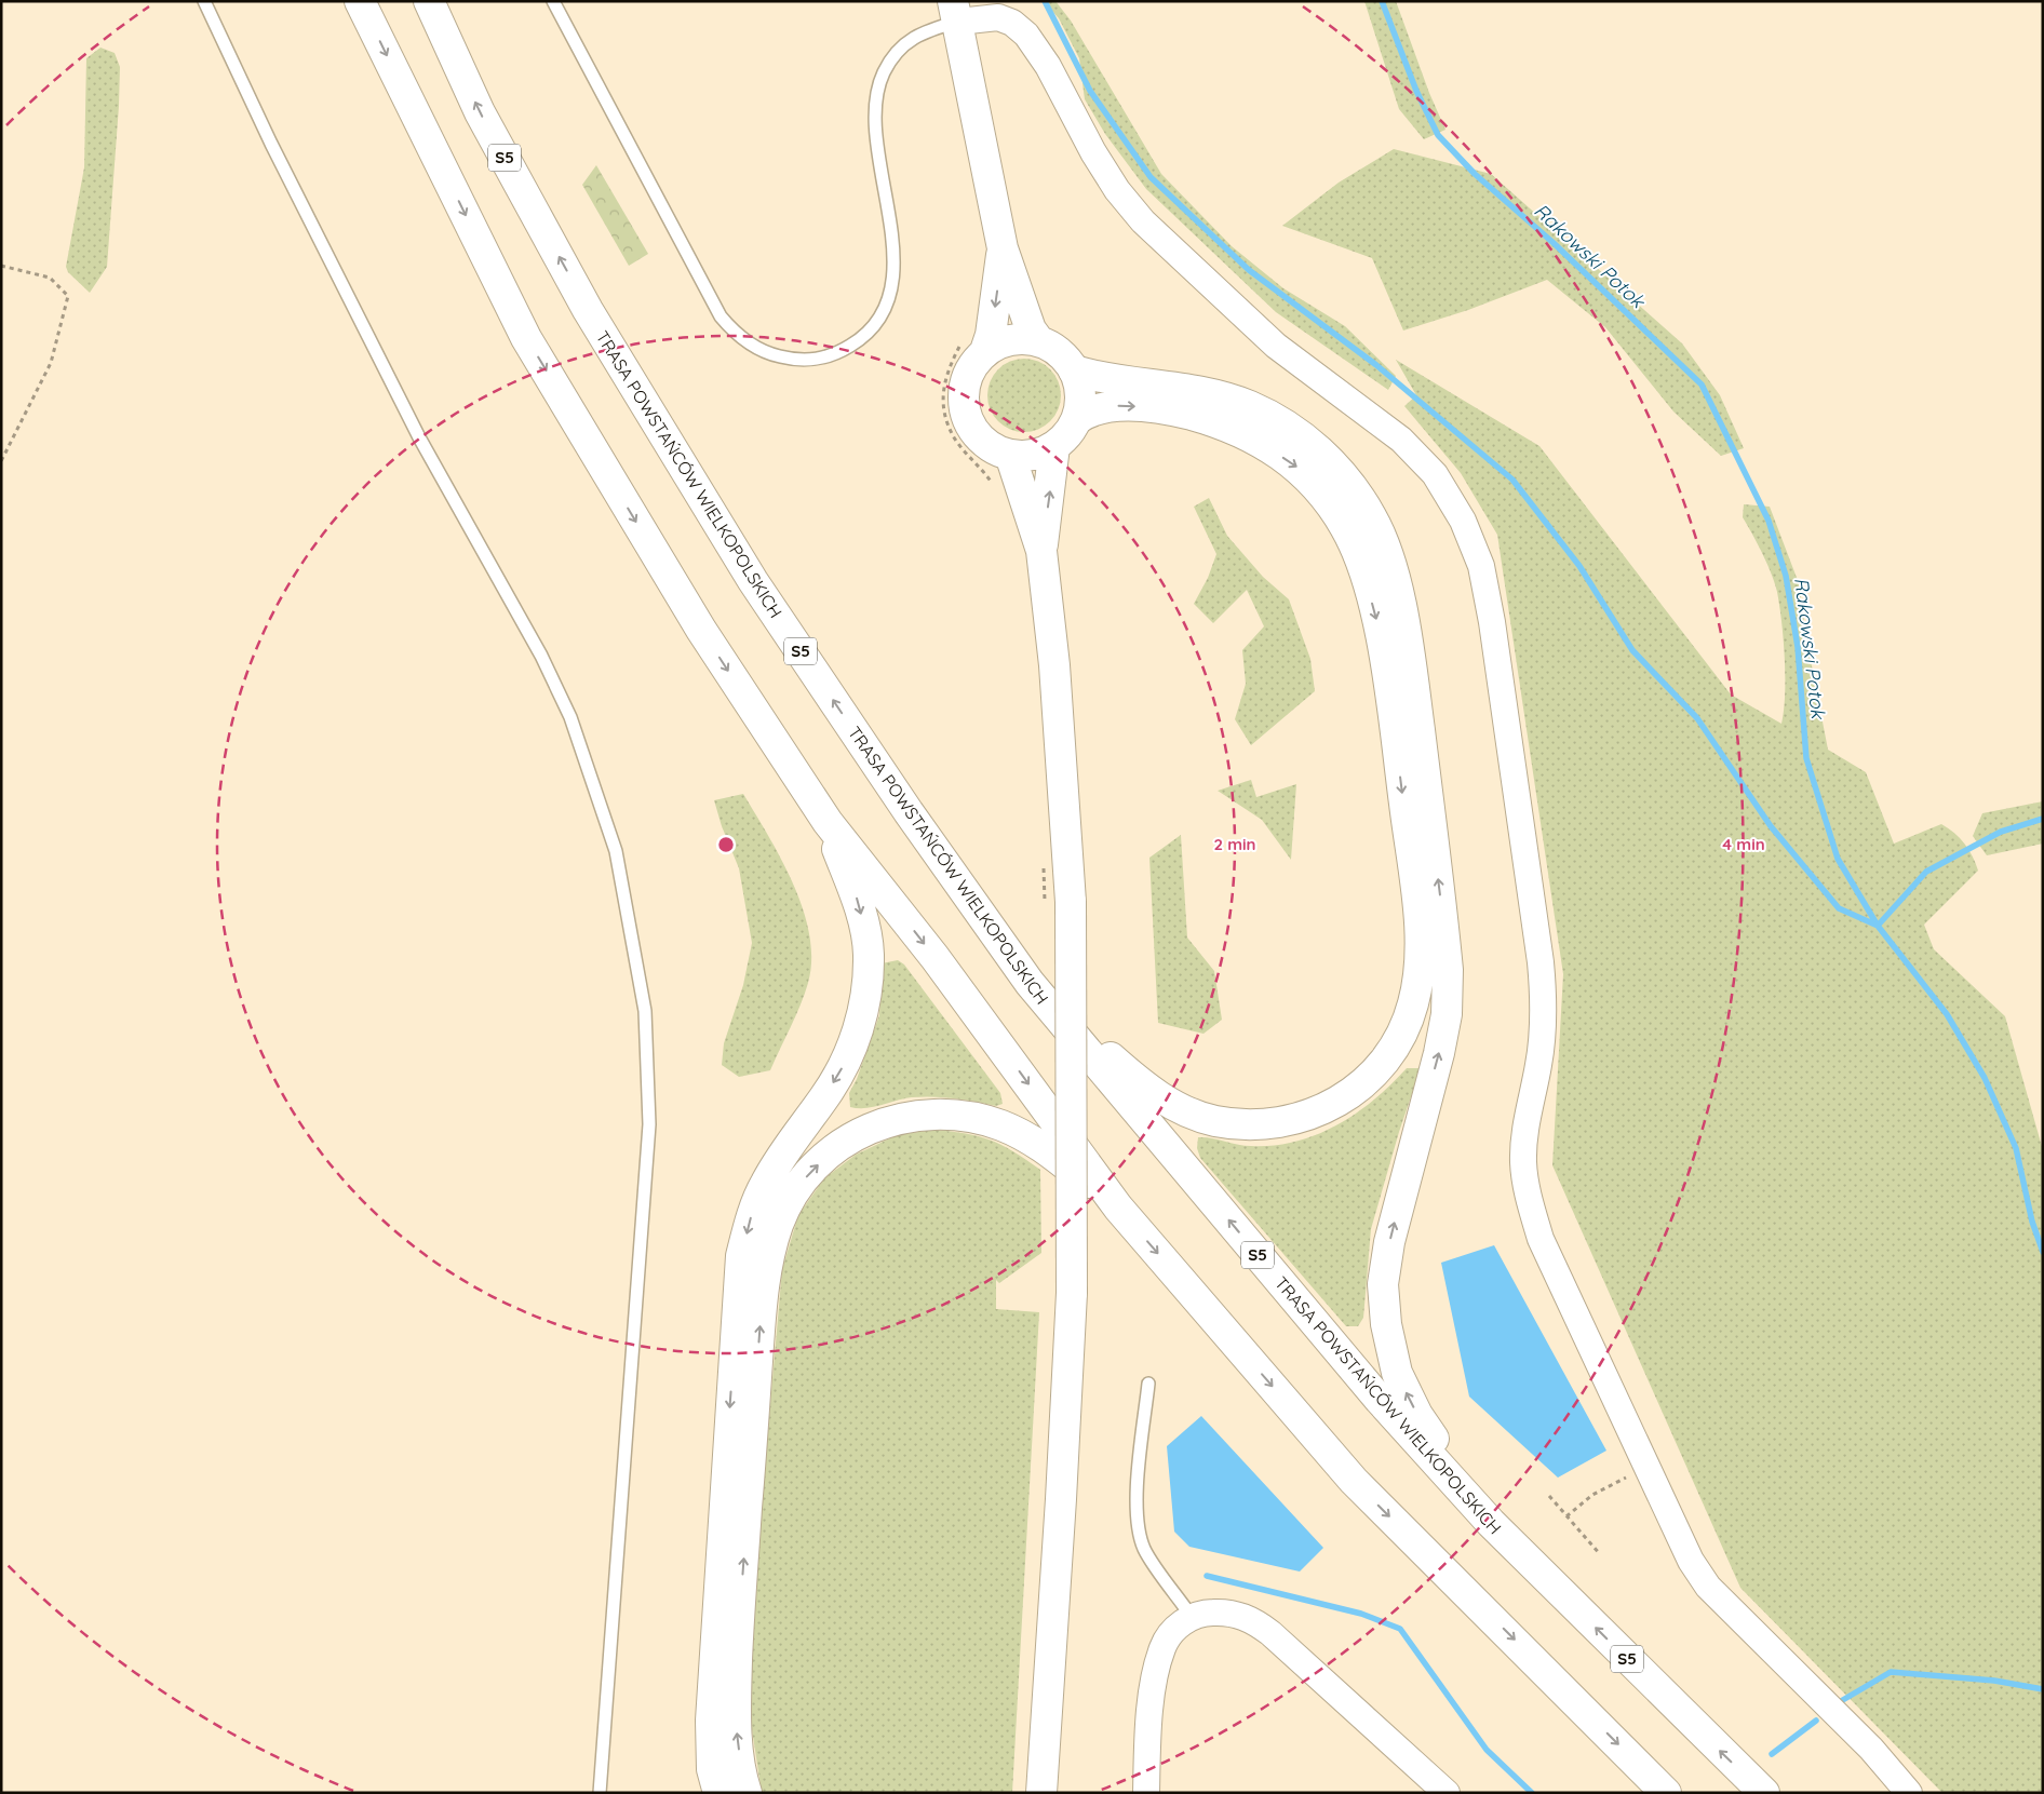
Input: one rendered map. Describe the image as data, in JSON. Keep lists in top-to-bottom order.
{
  "streets": {
    "main road": ["S5", "TRASA POWSTAŃCÓW WIELKOPOLSKICH"]
  },
  "water": ["Rakowski Potok"],
  "rings": ["2 min", "4 min"]
}
